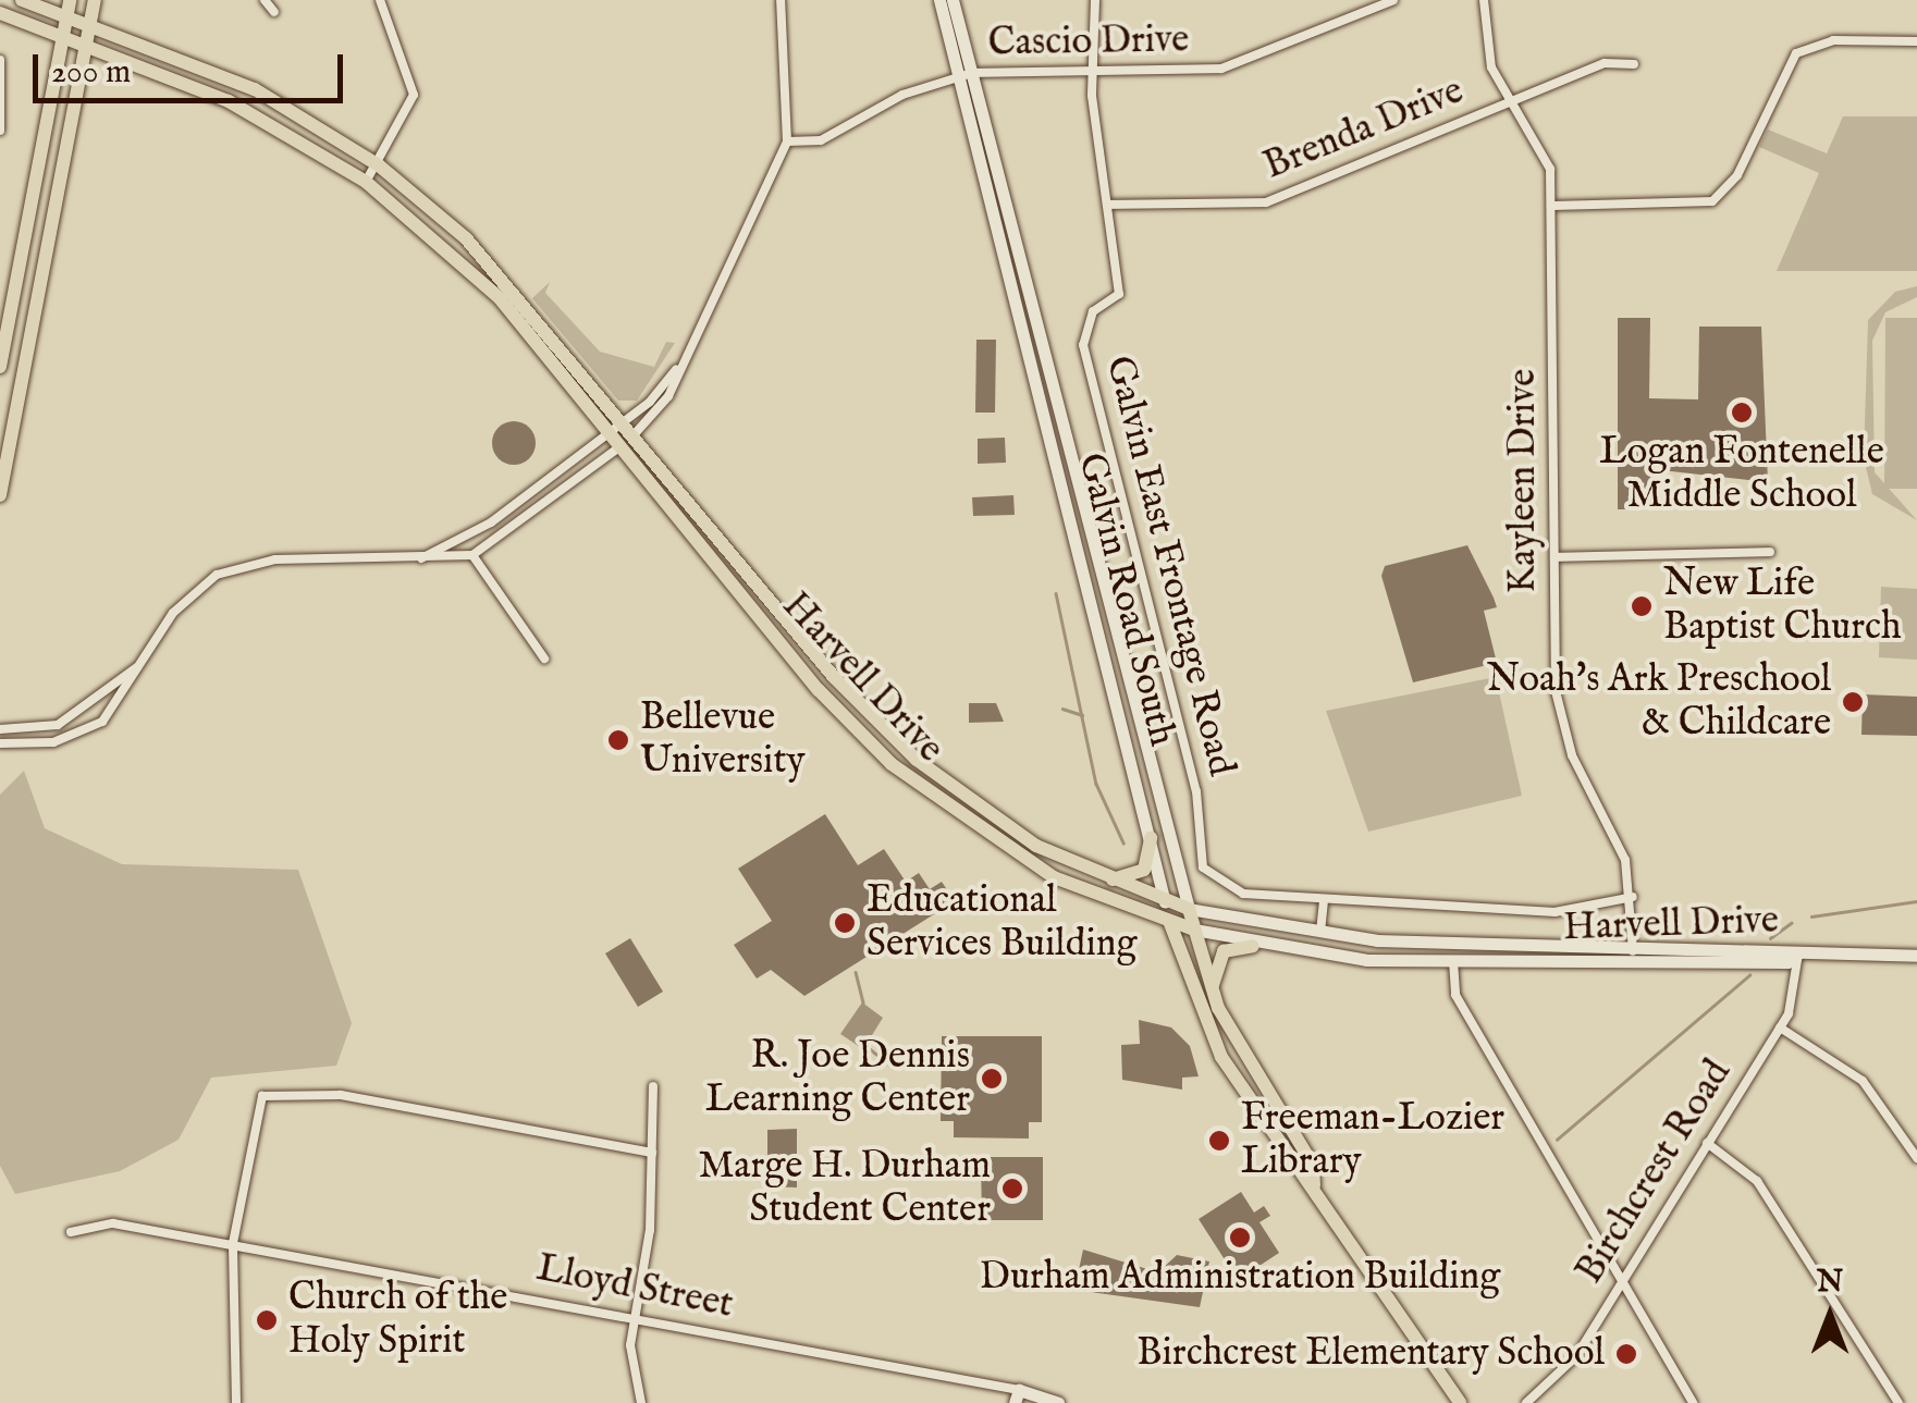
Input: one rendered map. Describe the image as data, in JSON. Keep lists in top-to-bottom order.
{
  "streets": {
    "main road": ["Galvin Road South", "Harvell Drive", "Lloyd Street"],
    "street": [
      "Cascio Drive",
      "Brenda Drive",
      "Kayleen Drive",
      "Galvin East Frontage Road",
      "Birchcrest Road"
    ]
  },
  "crossings": [
    ["Cascio Drive", "Galvin Road South"],
    ["Brenda Drive", "Kayleen Drive"],
    ["Brenda Drive", "Galvin East Frontage Road"],
    ["Kayleen Drive", "Galvin East Frontage Road"],
    ["Kayleen Drive", "Harvell Drive"],
    ["Galvin Road South", "Harvell Drive"],
    ["Harvell Drive", "Birchcrest Road"]
  ],
  "places": [
    "Logan Fontenelle Middle School",
    "New Life Baptist Church",
    "Noah's Ark Preschool & Childcare",
    "Bellevue University",
    "Educational Services Building",
    "R. Joe Dennis Learning Center",
    "Freeman-Lozier Library",
    "Marge H. Durham Student Center",
    "Durham Administration Building",
    "Church of the Holy Spirit",
    "Birchcrest Elementary School"
  ],
  "scale_bar": "200 m",
  "north": "top"
}
